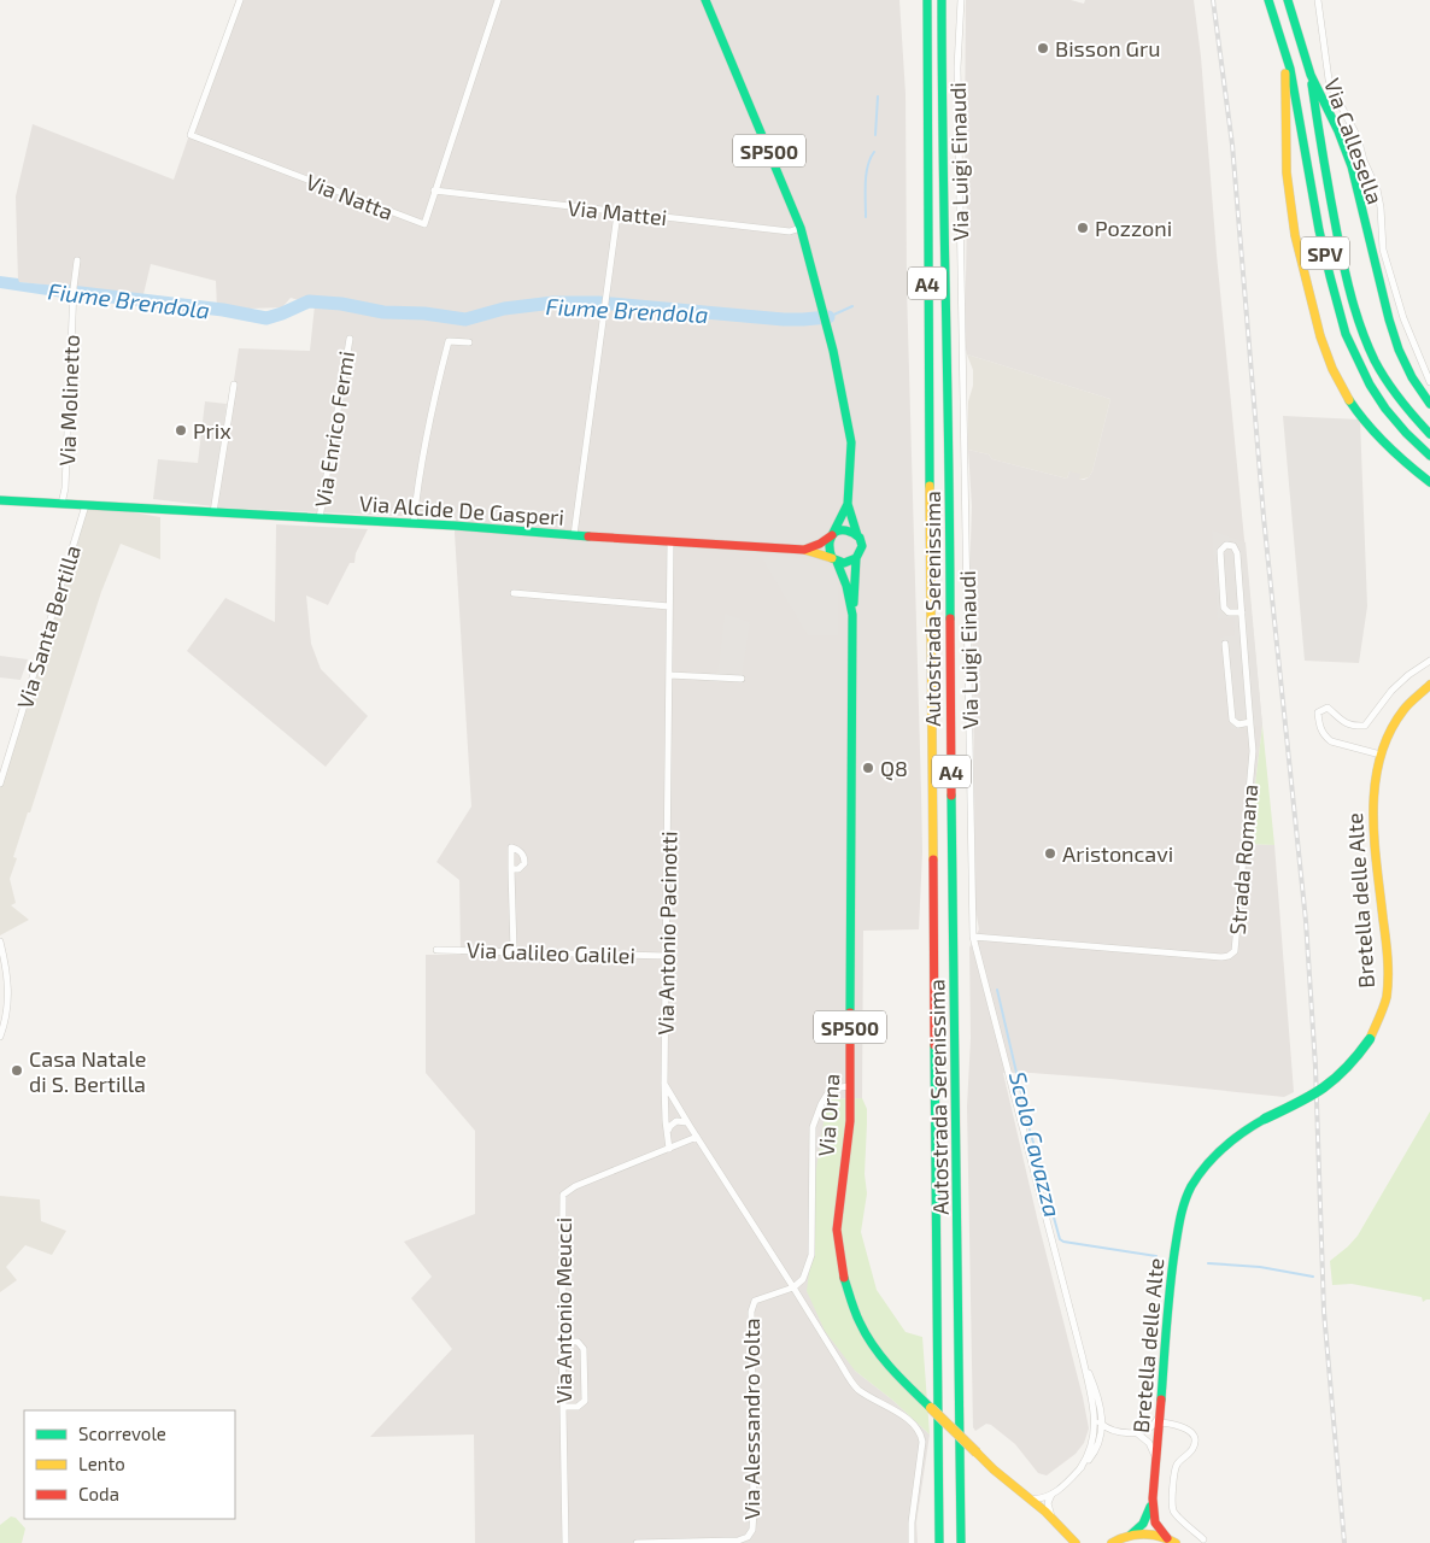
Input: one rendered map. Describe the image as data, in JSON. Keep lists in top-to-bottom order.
{
  "streets": {
    "main road": [
      "SP500",
      "SPV",
      "A4",
      "Via Alcide De Gasperi",
      "Autostrada Serenissima",
      "Bretella delle Alte",
      "Via Orna"
    ],
    "street": [
      "Via Callesella",
      "Via Luigi Einaudi",
      "Via Natta",
      "Via Mattei",
      "Via Molinetto",
      "Via Enrico Fermi",
      "Via Santa Bertilla",
      "Strada Romana",
      "Via Antonio Pacinotti",
      "Via Galileo Galilei",
      "Via Antonio Meucci",
      "Via Alessandro Volta"
    ]
  },
  "crossings": [
    ["SP500", "Via Mattei"],
    ["SP500", "Via Alcide De Gasperi"],
    ["SP500", "Via Orna"],
    ["Via Luigi Einaudi", "Strada Romana"],
    ["Via Natta", "Via Mattei"],
    ["Via Molinetto", "Via Alcide De Gasperi"],
    ["Via Enrico Fermi", "Via Alcide De Gasperi"],
    ["Via Alcide De Gasperi", "Via Santa Bertilla"],
    ["Via Alcide De Gasperi", "Via Antonio Pacinotti"],
    ["Via Alcide De Gasperi", "Via Orna"],
    ["Via Antonio Pacinotti", "Via Galileo Galilei"]
  ],
  "water": ["Fiume Brendola", "Scolo Cavazza"],
  "places": [
    "Bisson Gru",
    "Pozzoni",
    "Prix",
    "Q8",
    "Aristoncavi",
    "Casa Natale di S. Bertilla"
  ],
  "legend": ["Scorrevole", "Lento", "Coda"]
}
